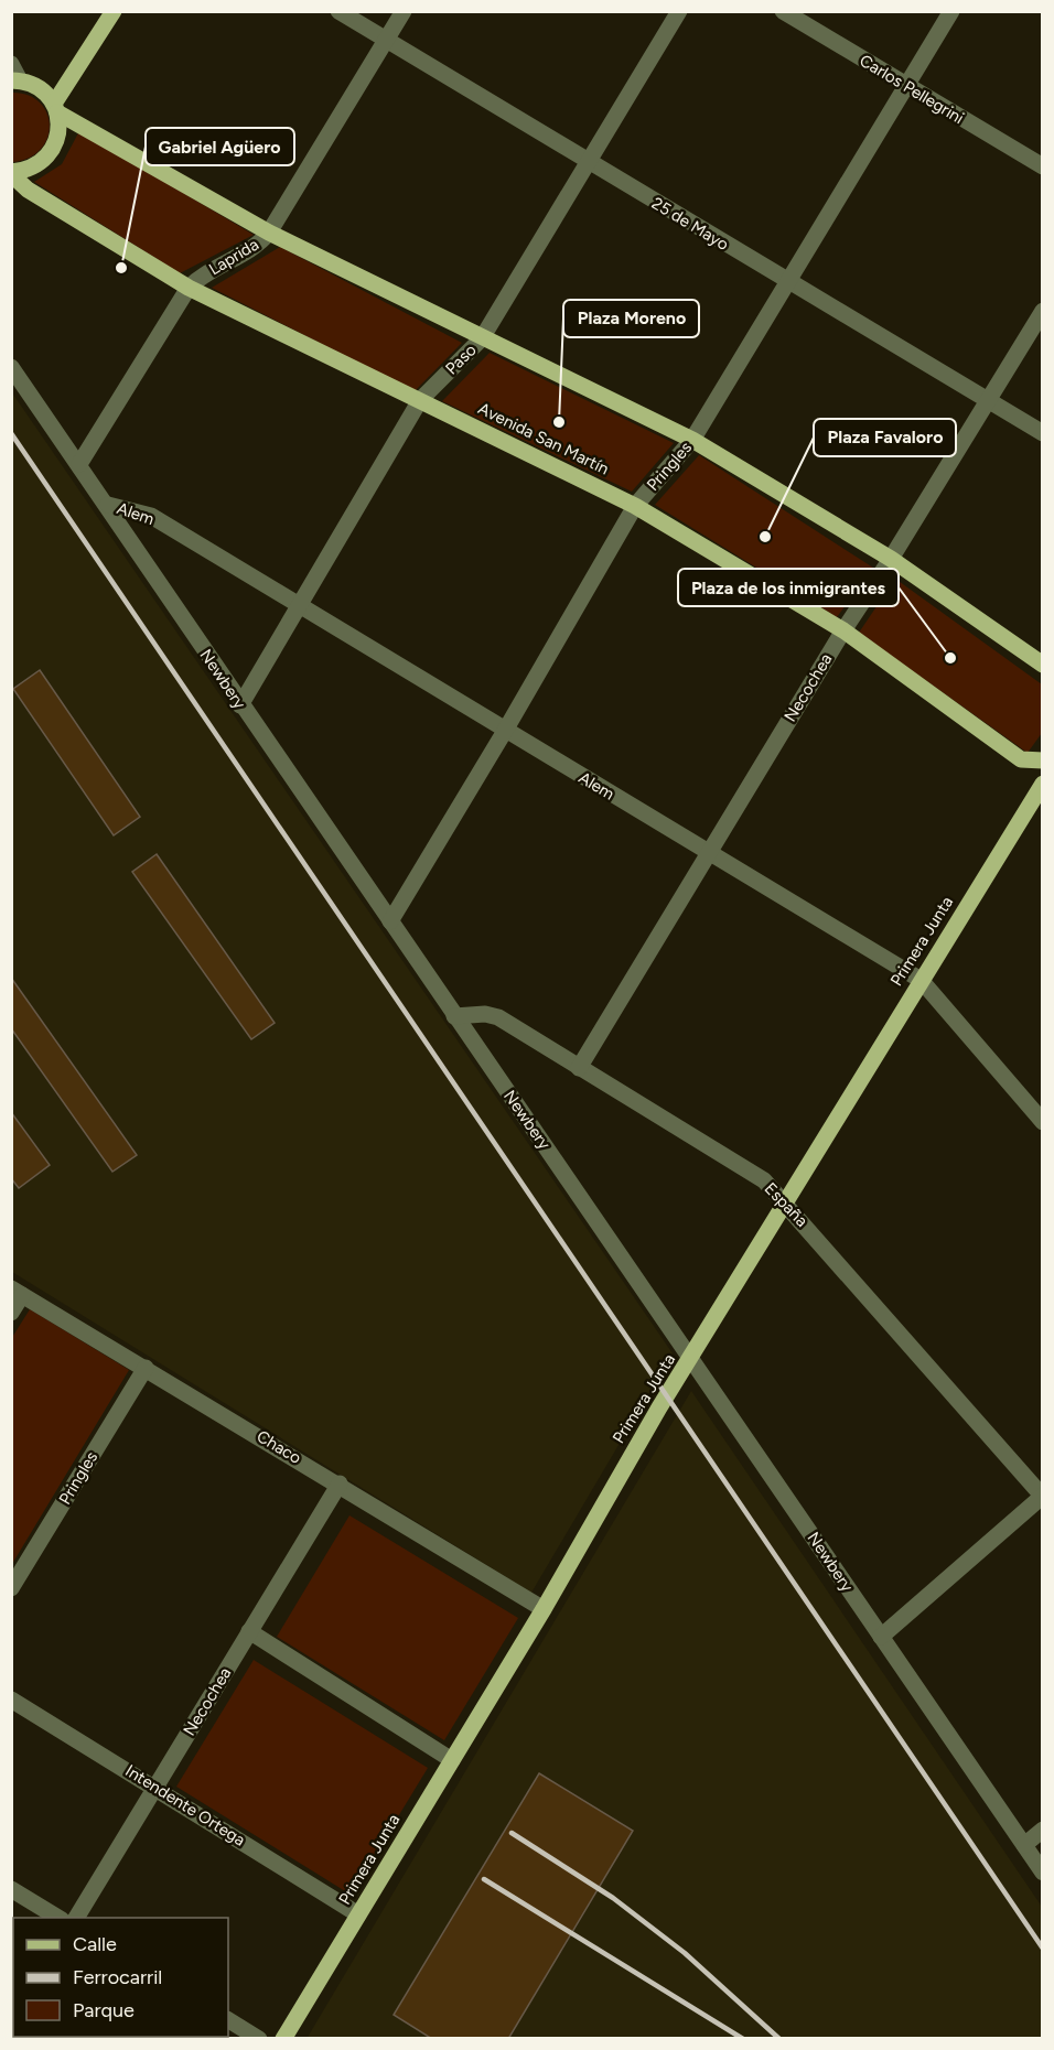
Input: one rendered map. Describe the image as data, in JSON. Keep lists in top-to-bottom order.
{
  "streets": {
    "main road": ["Avenida San Martín", "Primera Junta"],
    "street": [
      "Carlos Pellegrini",
      "25 de Mayo",
      "Laprida",
      "Paso",
      "Pringles",
      "Alem",
      "Newbery",
      "Necochea",
      "España",
      "Chaco",
      "Intendente Ortega"
    ]
  },
  "crossings": [
    ["Carlos Pellegrini", "Pringles"],
    ["25 de Mayo", "Laprida"],
    ["25 de Mayo", "Paso"],
    ["25 de Mayo", "Pringles"],
    ["25 de Mayo", "Necochea"],
    ["Laprida", "Avenida San Martín"],
    ["Laprida", "Newbery"],
    ["Paso", "Avenida San Martín"],
    ["Paso", "Alem"],
    ["Paso", "Newbery"],
    ["Avenida San Martín", "Pringles"],
    ["Avenida San Martín", "Necochea"],
    ["Pringles", "Alem"],
    ["Pringles", "Newbery"],
    ["Pringles", "Chaco"],
    ["Alem", "Newbery"],
    ["Alem", "Necochea"],
    ["Alem", "Primera Junta"],
    ["Newbery", "Primera Junta"],
    ["Newbery", "España"],
    ["Necochea", "España"],
    ["Necochea", "Chaco"],
    ["Necochea", "Intendente Ortega"],
    ["Primera Junta", "España"],
    ["Primera Junta", "Chaco"],
    ["Primera Junta", "Intendente Ortega"]
  ],
  "places": [
    "Gabriel Agüero",
    "Plaza Moreno",
    "Plaza Favaloro",
    "Plaza de los inmigrantes"
  ],
  "legend": ["Calle", "Ferrocarril", "Parque"]
}
